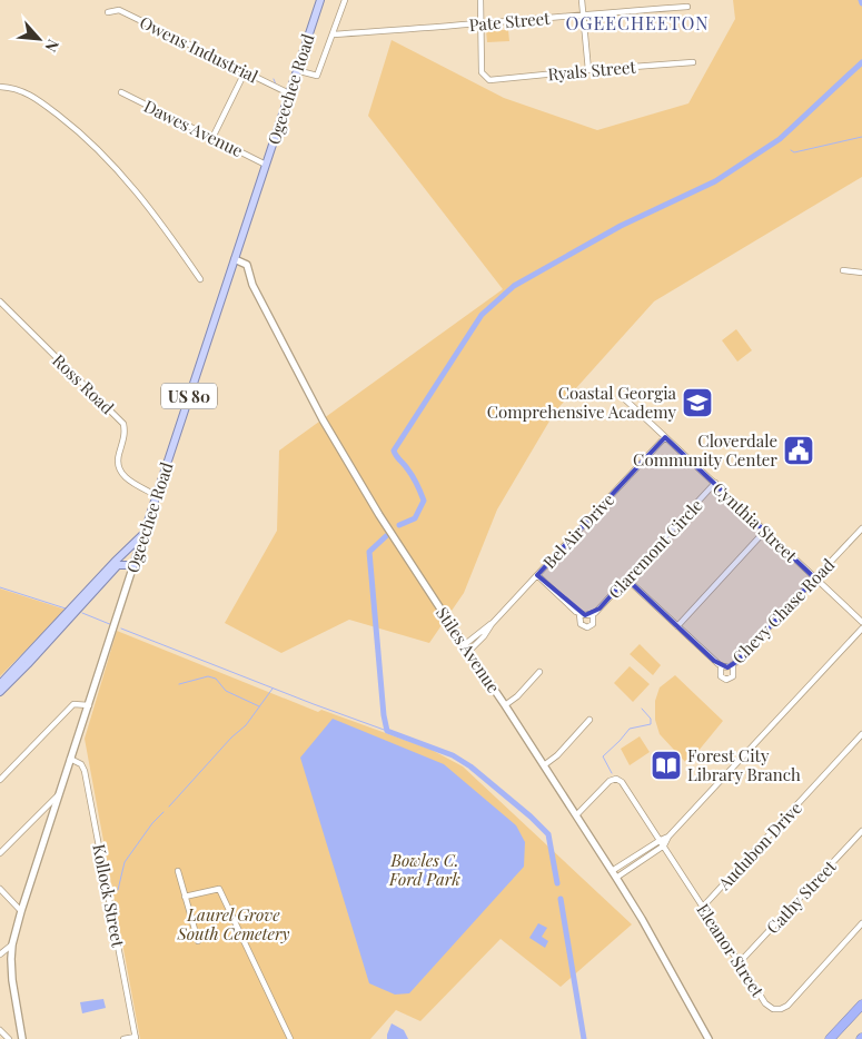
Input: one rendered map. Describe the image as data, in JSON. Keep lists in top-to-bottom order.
{
  "streets": {
    "main road": ["Ogeechee Road", "US 80"],
    "street": [
      "Pate Street",
      "Owens Industrial",
      "Ryals Street",
      "Dawes Avenue",
      "Ross Road",
      "Cynthia Street",
      "Bel Air Drive",
      "Claremont Circle",
      "Chevy Chase Road",
      "Stiles Avenue",
      "Audubon Drive",
      "Kollock Street",
      "Cathy Street",
      "Eleanor Street"
    ]
  },
  "crossings": [
    ["Pate Street", "Ryals Street"],
    ["Owens Industrial", "Ogeechee Road"],
    ["Ogeechee Road", "Dawes Avenue"],
    ["Ogeechee Road", "Ross Road"],
    ["Ogeechee Road", "Stiles Avenue"],
    ["Ogeechee Road", "Kollock Street"],
    ["Cynthia Street", "Bel Air Drive"],
    ["Cynthia Street", "Claremont Circle"],
    ["Cynthia Street", "Chevy Chase Road"],
    ["Bel Air Drive", "Claremont Circle"],
    ["Bel Air Drive", "Stiles Avenue"],
    ["Claremont Circle", "Chevy Chase Road"],
    ["Stiles Avenue", "Eleanor Street"],
    ["Audubon Drive", "Eleanor Street"],
    ["Cathy Street", "Eleanor Street"]
  ],
  "districts": ["OGEECHEETON"],
  "parks": ["Bowles C. Ford Park", "Laurel Grove South Cemetery"],
  "places": {
    "school or university": ["Coastal Georgia Comprehensive Academy"],
    "public building": ["Cloverdale Community Center"],
    "library": ["Forest City Library Branch"]
  },
  "north": "bottom right"
}
